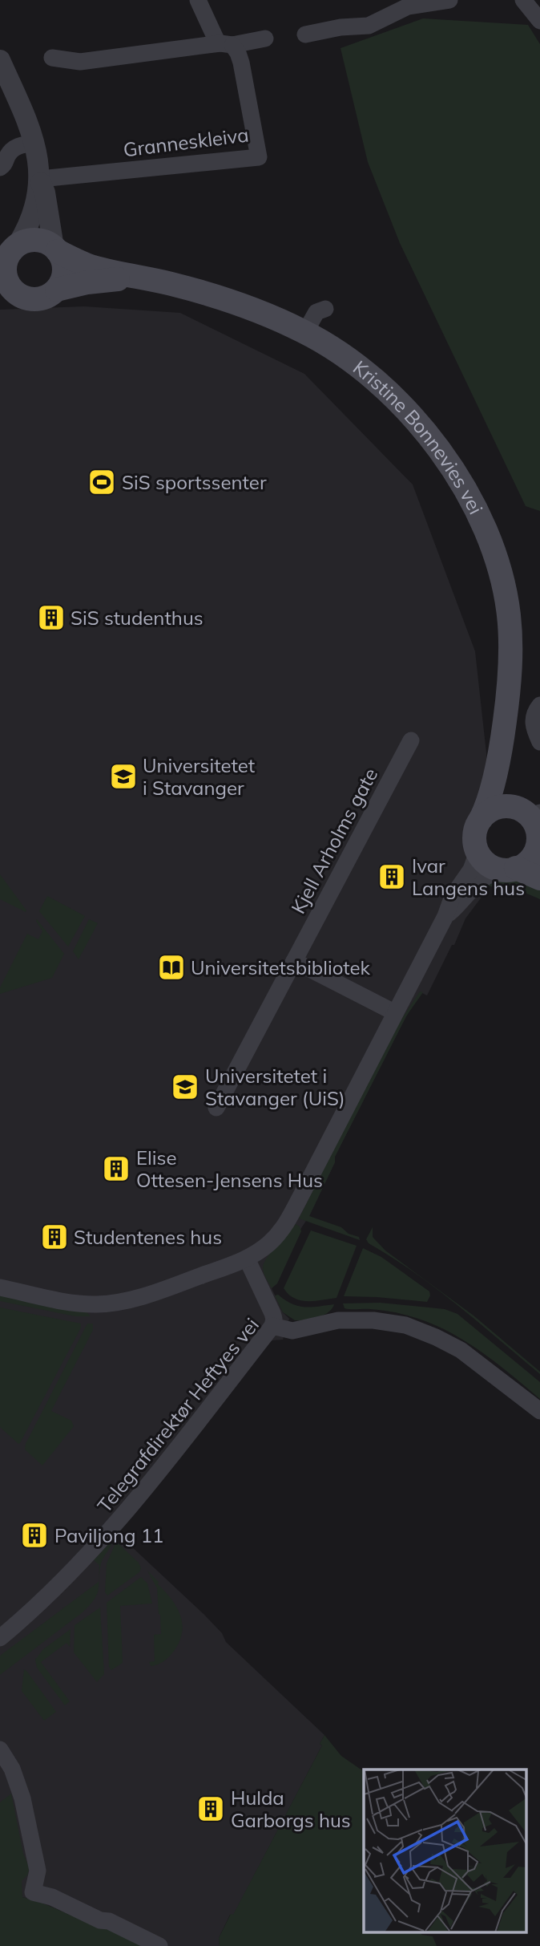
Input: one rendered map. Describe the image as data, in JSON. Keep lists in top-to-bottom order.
{
  "streets": {
    "main road": ["Kristine Bonnevies vei"],
    "street": ["Granneskleiva", "Kjell Arholms gate", "Telegrafdirektør Heftyes vei"]
  },
  "places": {
    "sports": ["SiS sportssenter"],
    "building": [
      "SiS studenthus",
      "Ivar Langens hus",
      "Elise Ottesen-Jensens Hus",
      "Studentenes hus",
      "Paviljong 11",
      "Hulda Garborgs hus"
    ],
    "school or university": ["Universitetet i Stavanger", "Universitetet i Stavanger (UiS)"],
    "library": ["Universitetsbibliotek"]
  }
}
